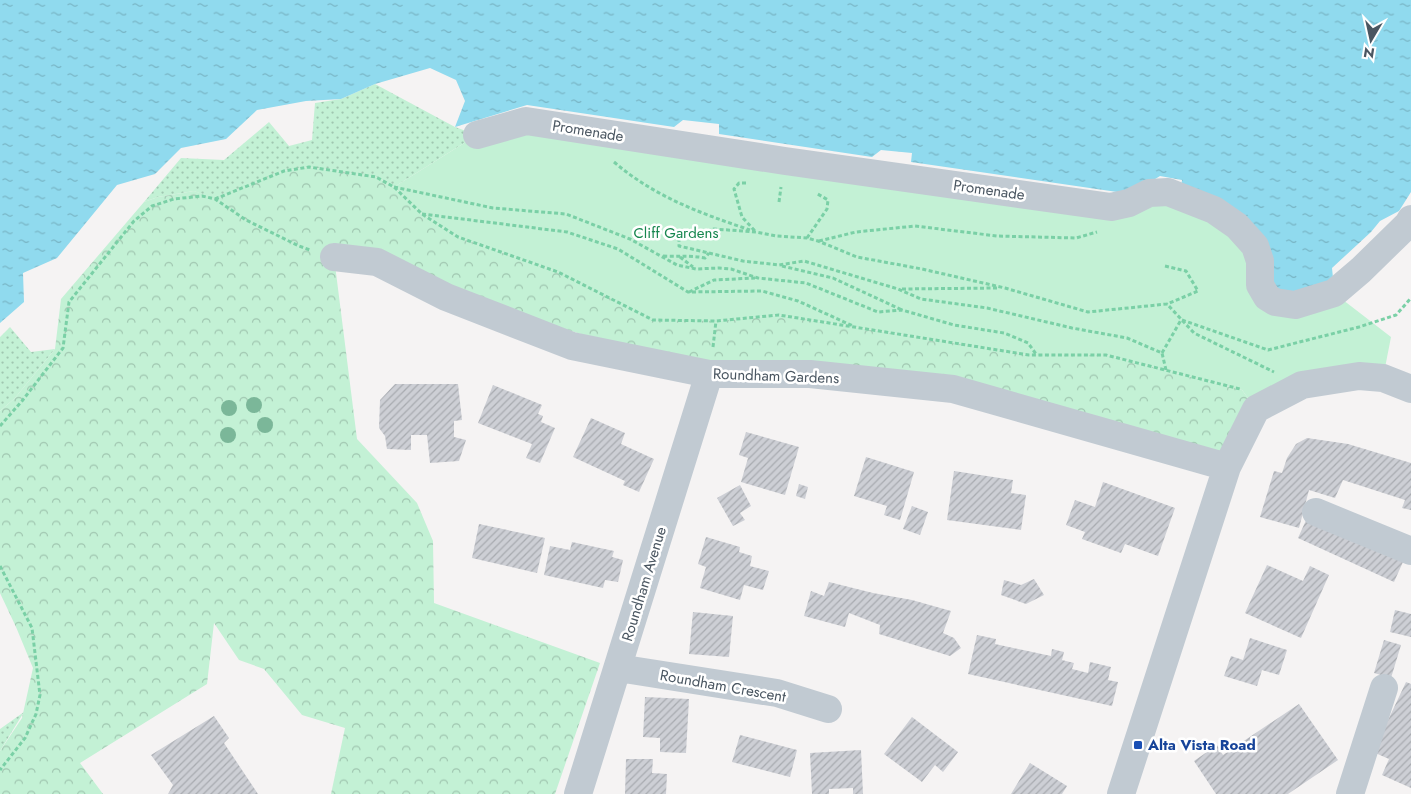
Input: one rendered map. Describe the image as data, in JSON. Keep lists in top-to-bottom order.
{
  "streets": {
    "street": [
      "Promenade",
      "Roundham Gardens",
      "Roundham Avenue",
      "Roundham Crescent"
    ]
  },
  "crossings": [
    ["Roundham Gardens", "Roundham Avenue"],
    ["Roundham Avenue", "Roundham Crescent"]
  ],
  "parks": ["Cliff Gardens"],
  "places": {
    "transit": ["Alta Vista Road"]
  },
  "north": "bottom"
}
